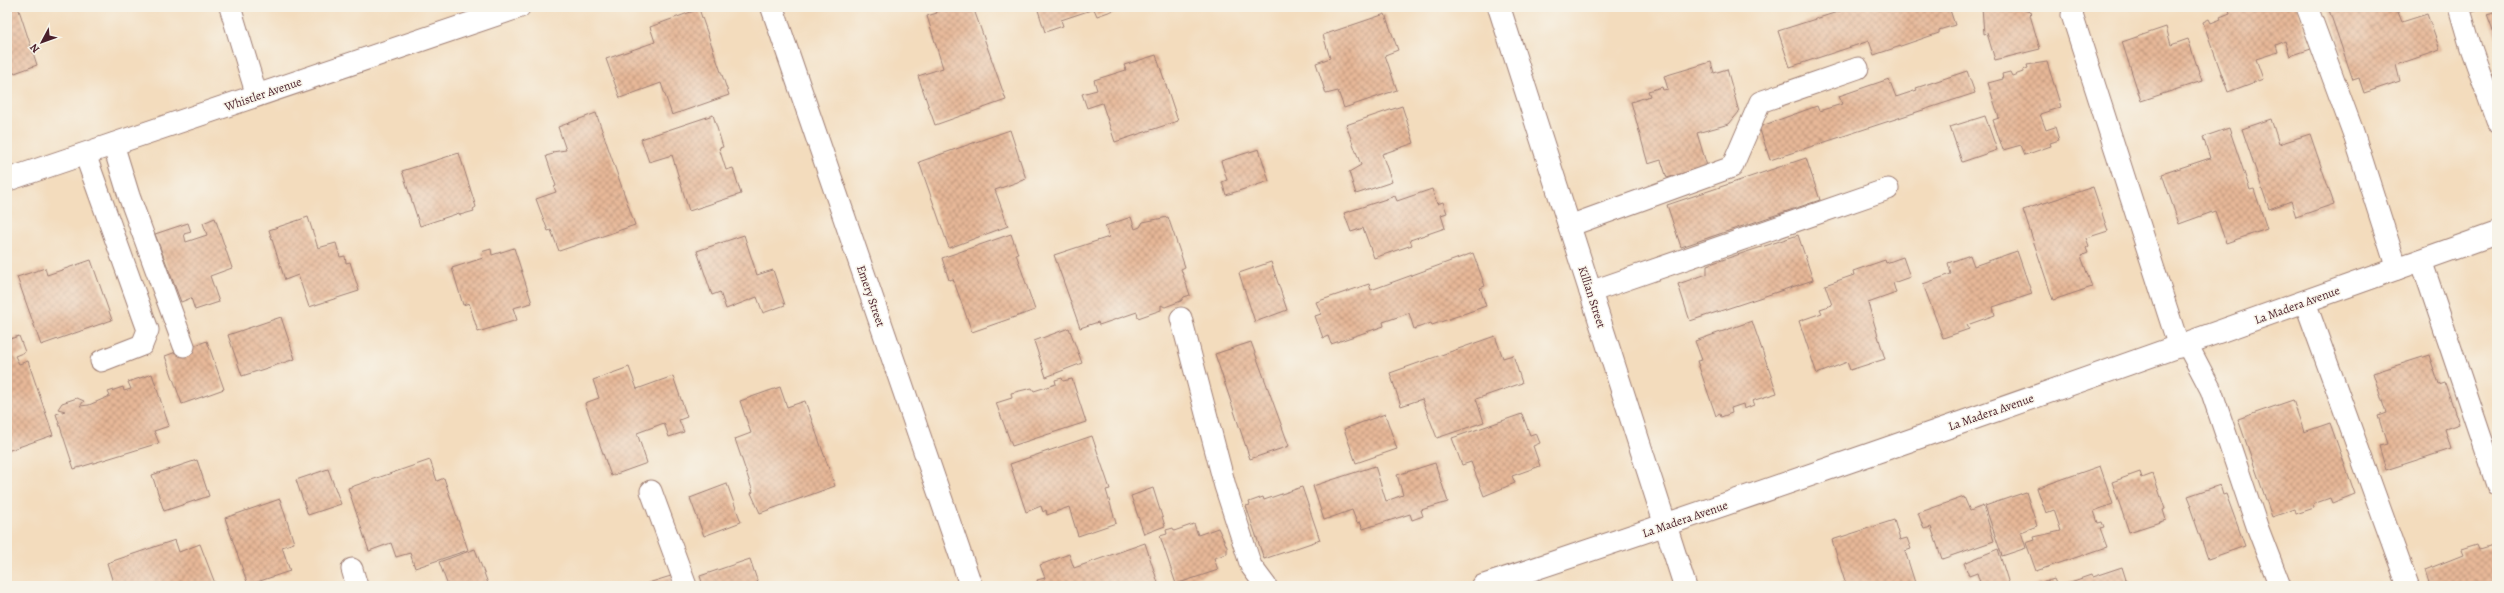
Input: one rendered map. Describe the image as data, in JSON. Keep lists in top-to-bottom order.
{
  "streets": {
    "street": [
      "Whistler Avenue",
      "Emery Street",
      "Killian Street",
      "La Madera Avenue"
    ]
  },
  "crossings": [
    ["Killian Street", "La Madera Avenue"]
  ],
  "north": "bottom left"
}
